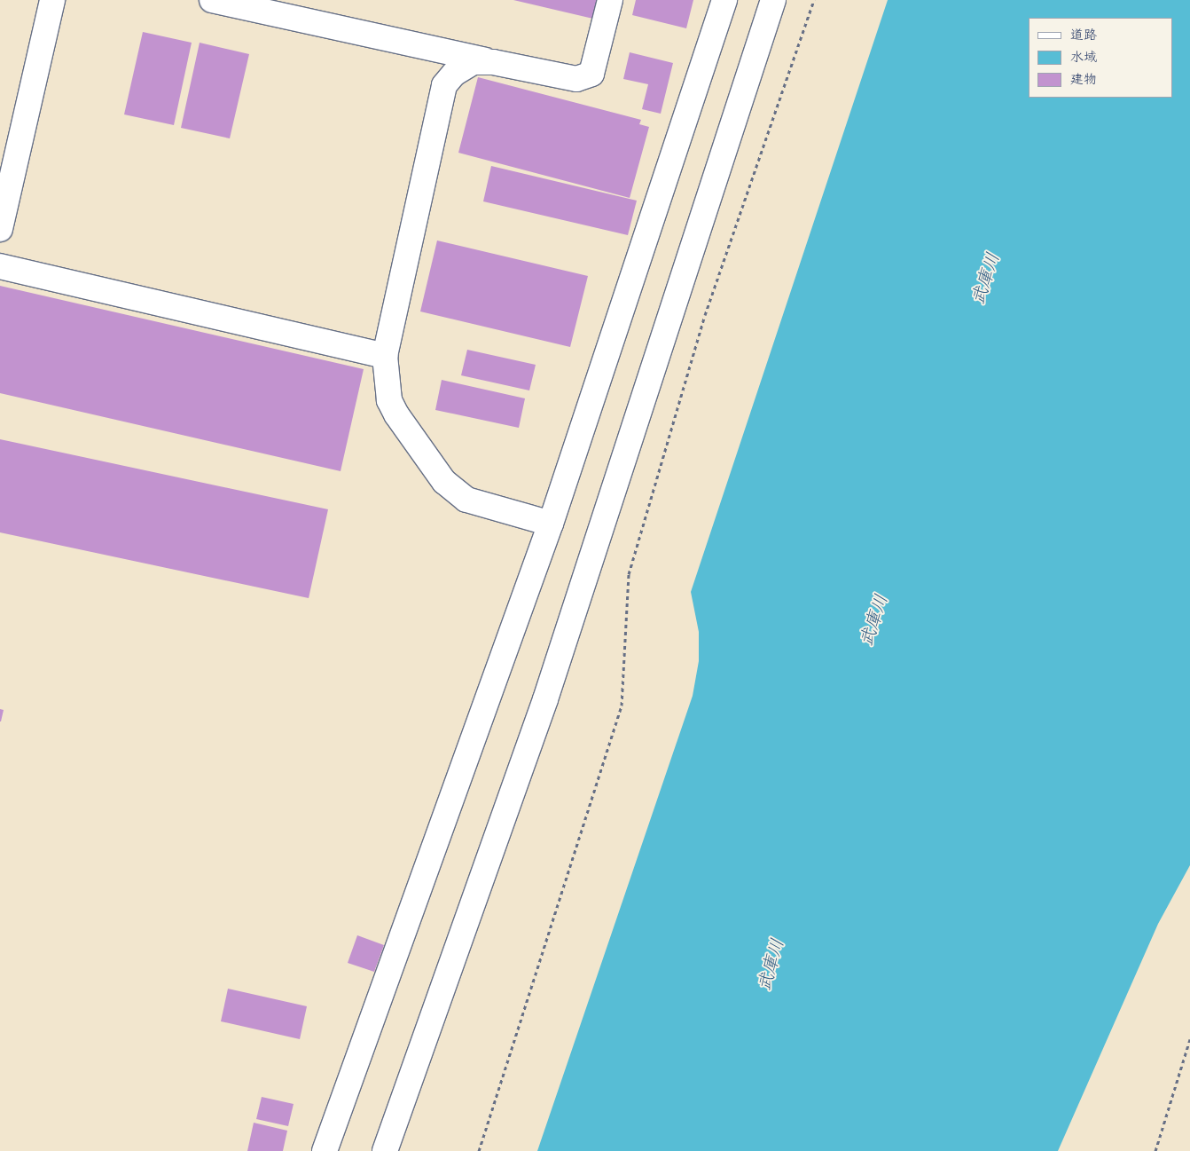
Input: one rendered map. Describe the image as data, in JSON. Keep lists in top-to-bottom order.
{
  "water": ["武庫川"],
  "legend": ["道路", "水域", "建物"]
}
